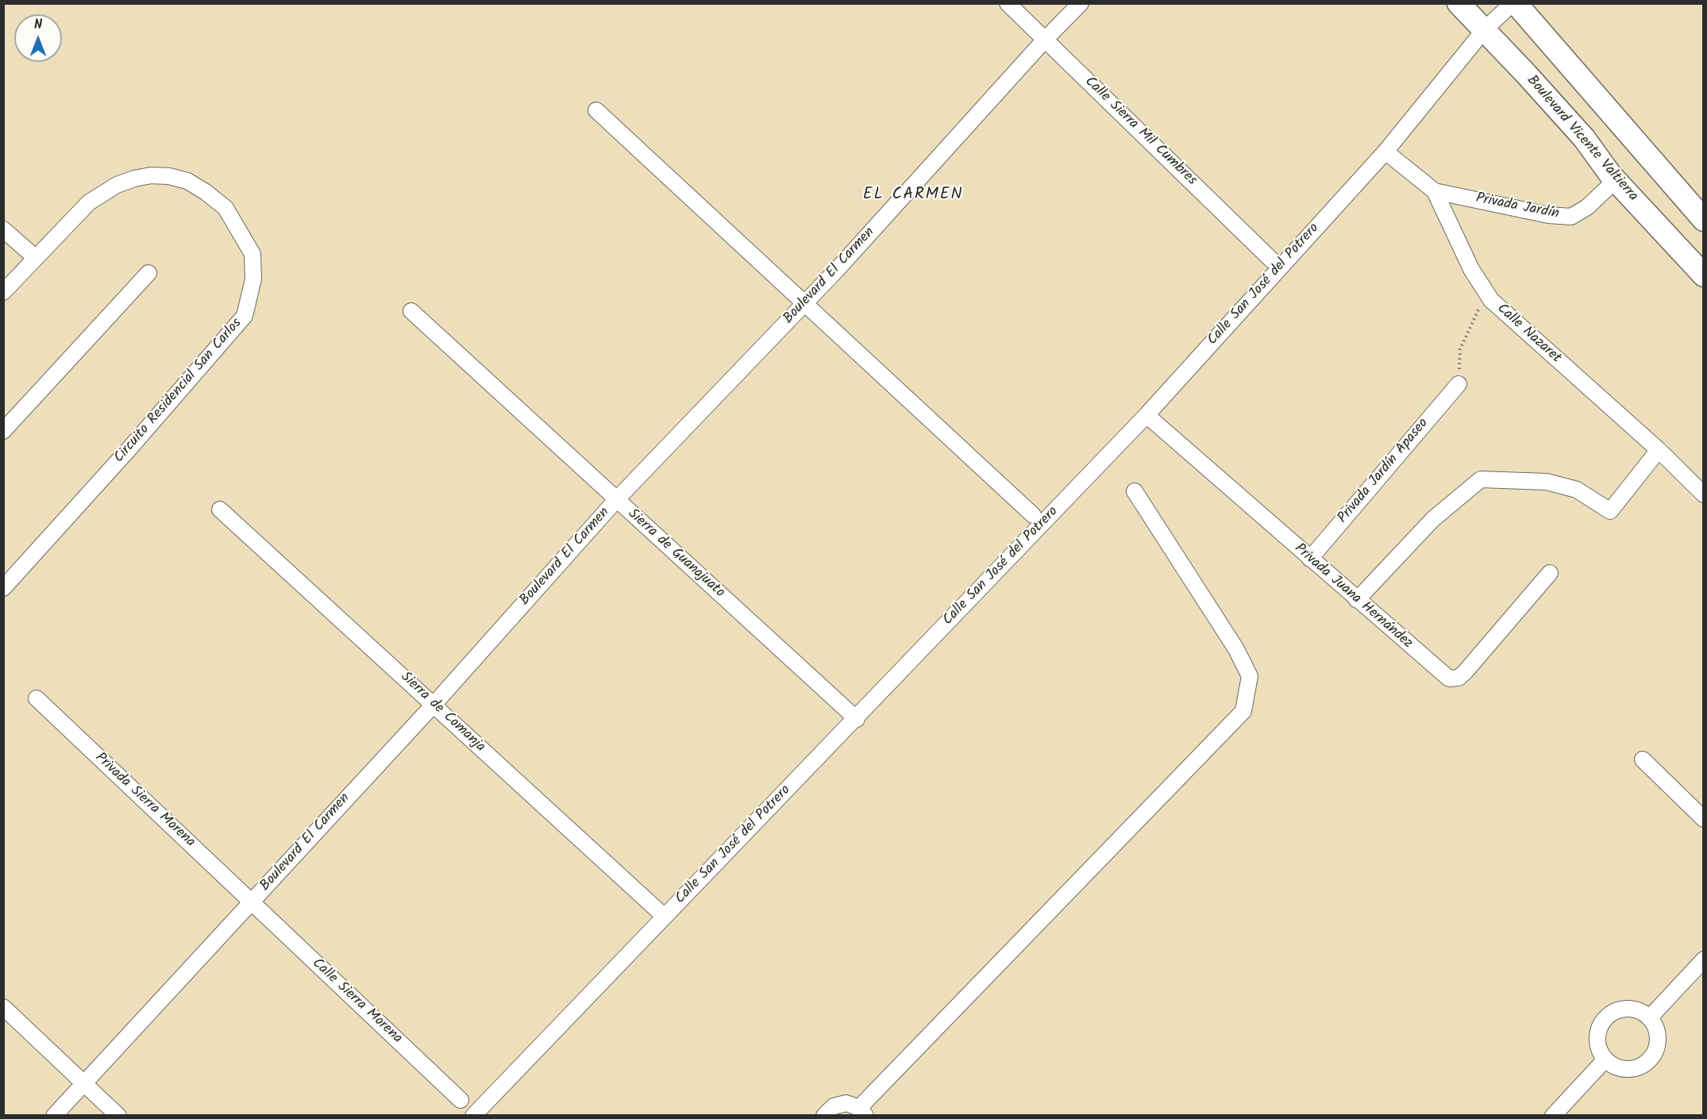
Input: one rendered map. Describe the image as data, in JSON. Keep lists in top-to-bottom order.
{
  "streets": {
    "main road": ["Boulevard Vicente Valtierra"],
    "street": [
      "Calle Sierra Mil Cumbres",
      "Privada Jardín",
      "Boulevard El Carmen",
      "Calle San José del Potrero",
      "Calle Nazaret",
      "Circuito Residencial San Carlos",
      "Privada Jardín Apaseo",
      "Sierra de Guanajuato",
      "Privada Juana Hernández",
      "Sierra de Comanja",
      "Privada Sierra Morena",
      "Calle Sierra Morena"
    ]
  },
  "crossings": [
    ["Calle Sierra Mil Cumbres", "Boulevard El Carmen"],
    ["Boulevard Vicente Valtierra", "Privada Jardín"],
    ["Boulevard Vicente Valtierra", "Calle San José del Potrero"],
    ["Privada Jardín", "Calle Nazaret"],
    ["Boulevard El Carmen", "Sierra de Guanajuato"],
    ["Boulevard El Carmen", "Sierra de Comanja"],
    ["Boulevard El Carmen", "Privada Sierra Morena"],
    ["Boulevard El Carmen", "Calle Sierra Morena"],
    ["Calle San José del Potrero", "Calle Nazaret"],
    ["Calle San José del Potrero", "Sierra de Guanajuato"],
    ["Calle San José del Potrero", "Privada Juana Hernández"],
    ["Calle San José del Potrero", "Sierra de Comanja"],
    ["Privada Jardín Apaseo", "Privada Juana Hernández"],
    ["Privada Sierra Morena", "Calle Sierra Morena"]
  ],
  "districts": ["EL CARMEN"],
  "north": "top"
}
